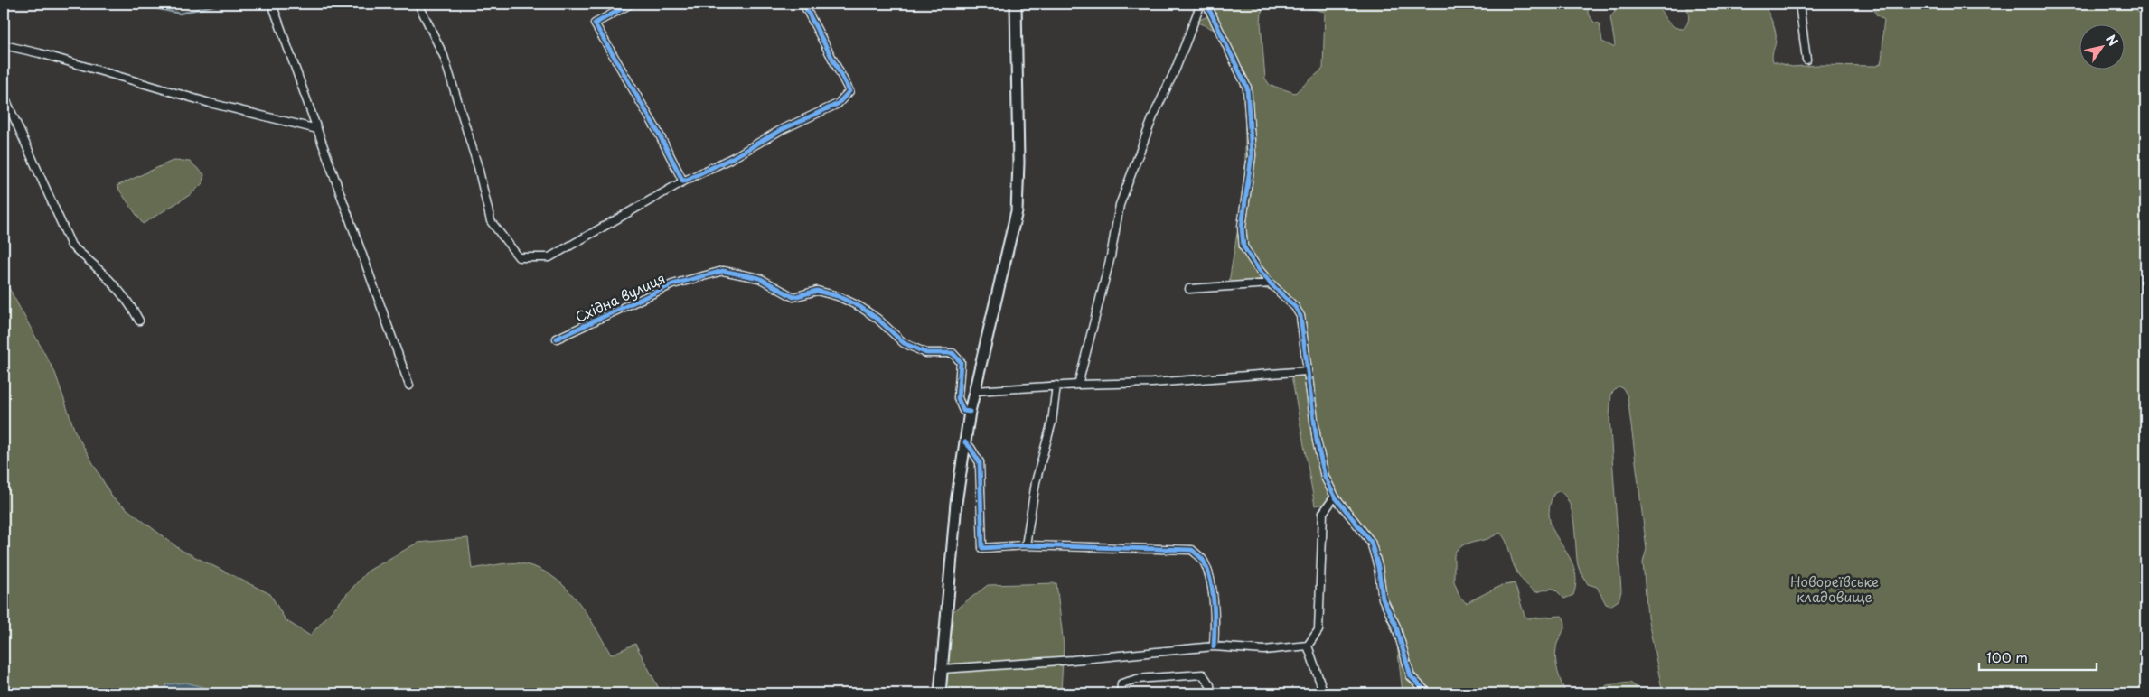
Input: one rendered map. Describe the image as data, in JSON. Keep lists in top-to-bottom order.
{
  "streets": {
    "street": ["Східна вулиця"]
  },
  "parks": ["Новореївське кладовище"],
  "scale_bar": "100 m",
  "north": "top right"
}
